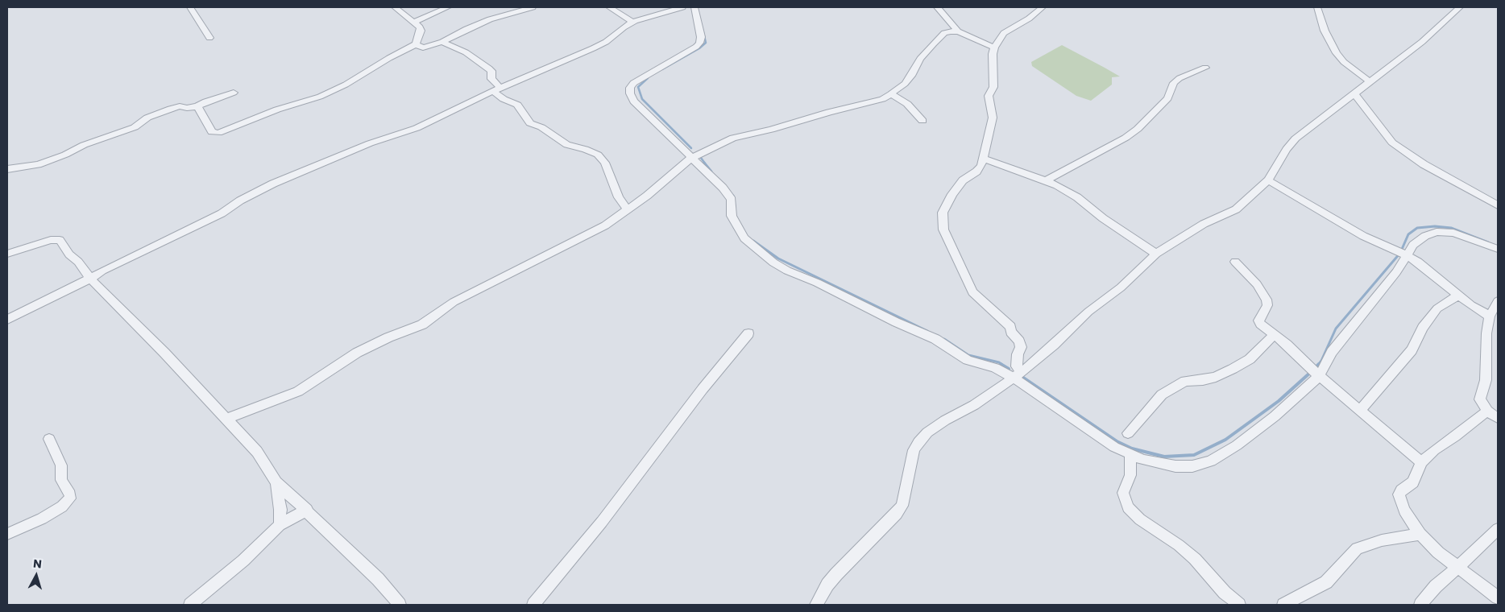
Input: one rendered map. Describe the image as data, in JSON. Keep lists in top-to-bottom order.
{
  "north": "top"
}
